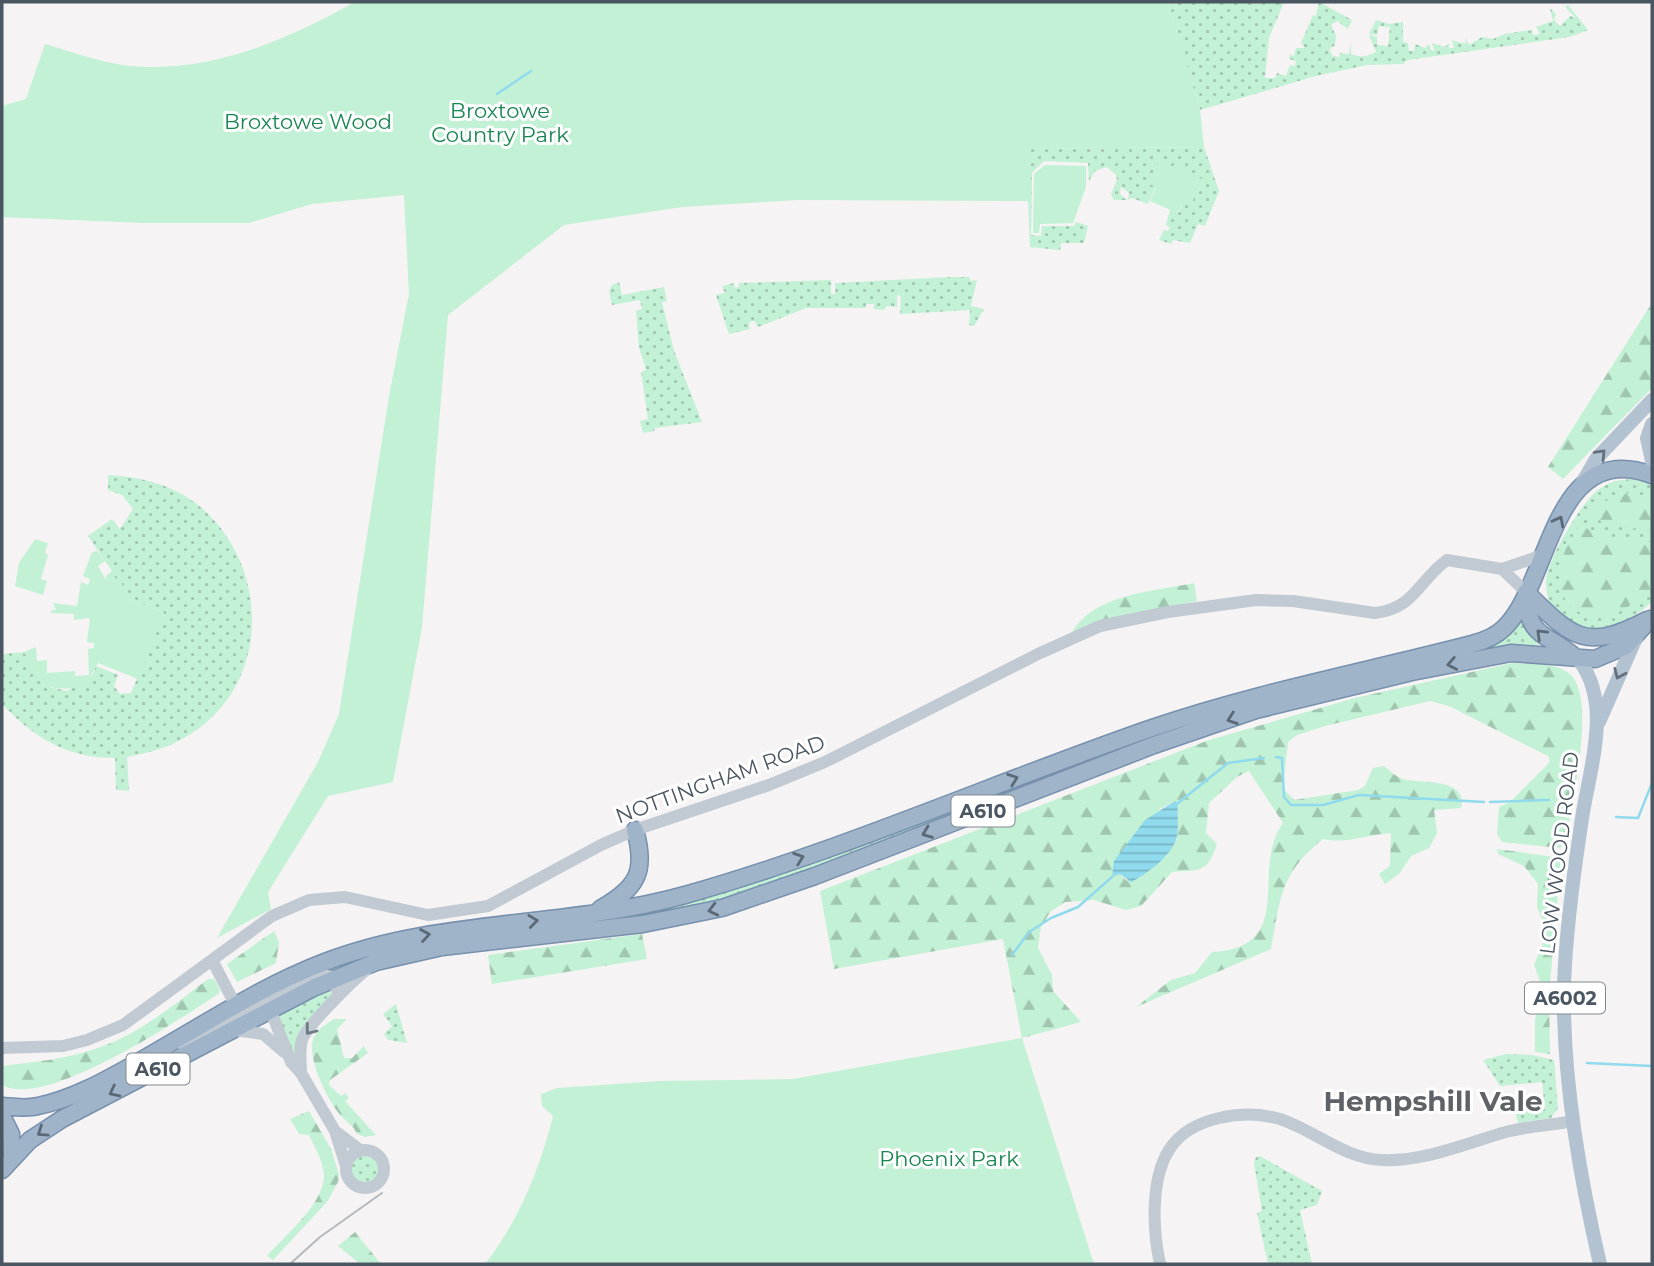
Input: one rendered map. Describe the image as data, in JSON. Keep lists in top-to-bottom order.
{
  "streets": {
    "highway": ["A610"],
    "main road": ["LOW WOOD ROAD", "A6002"],
    "street": ["NOTTINGHAM ROAD"]
  },
  "crossings": [
    ["A610", "LOW WOOD ROAD"],
    ["A610", "A6002"],
    ["LOW WOOD ROAD", "A6002"]
  ],
  "districts": ["Hempshill Vale"],
  "parks": ["Broxtowe Country Park", "Broxtowe Wood", "Phoenix Park"]
}
